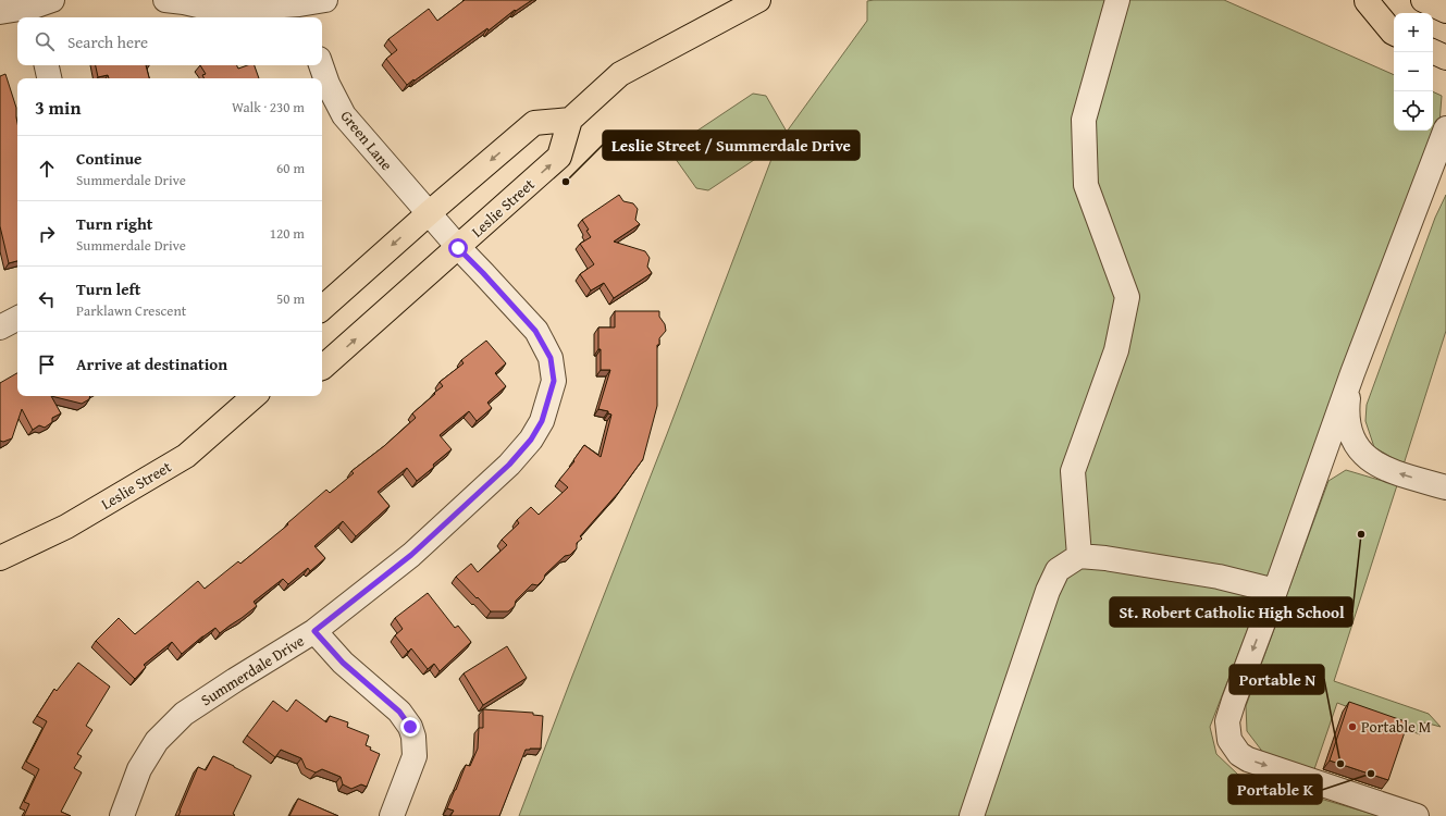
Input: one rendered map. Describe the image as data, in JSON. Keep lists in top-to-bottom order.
{
  "streets": {
    "main road": ["Leslie Street"],
    "street": ["Green Lane", "Summerdale Drive"]
  },
  "crossings": [
    ["Green Lane", "Leslie Street"],
    ["Green Lane", "Summerdale Drive"],
    ["Leslie Street", "Summerdale Drive"]
  ],
  "places": [
    "Leslie Street / Summerdale Drive",
    "St. Robert Catholic High School",
    "Portable M",
    "Portable N",
    "Portable K"
  ],
  "page": {
    "map_buttons": ["+", "−"],
    "search": "Search here",
    "heading": ["3 min", "Walk · 230 m"],
    "list": [
      ["Continue", "Summerdale Drive", "60 m"],
      ["Turn right", "Summerdale Drive", "120 m"],
      ["Turn left", "Parklawn Crescent", "50 m"],
      "Arrive at destination"
    ]
  }
}
